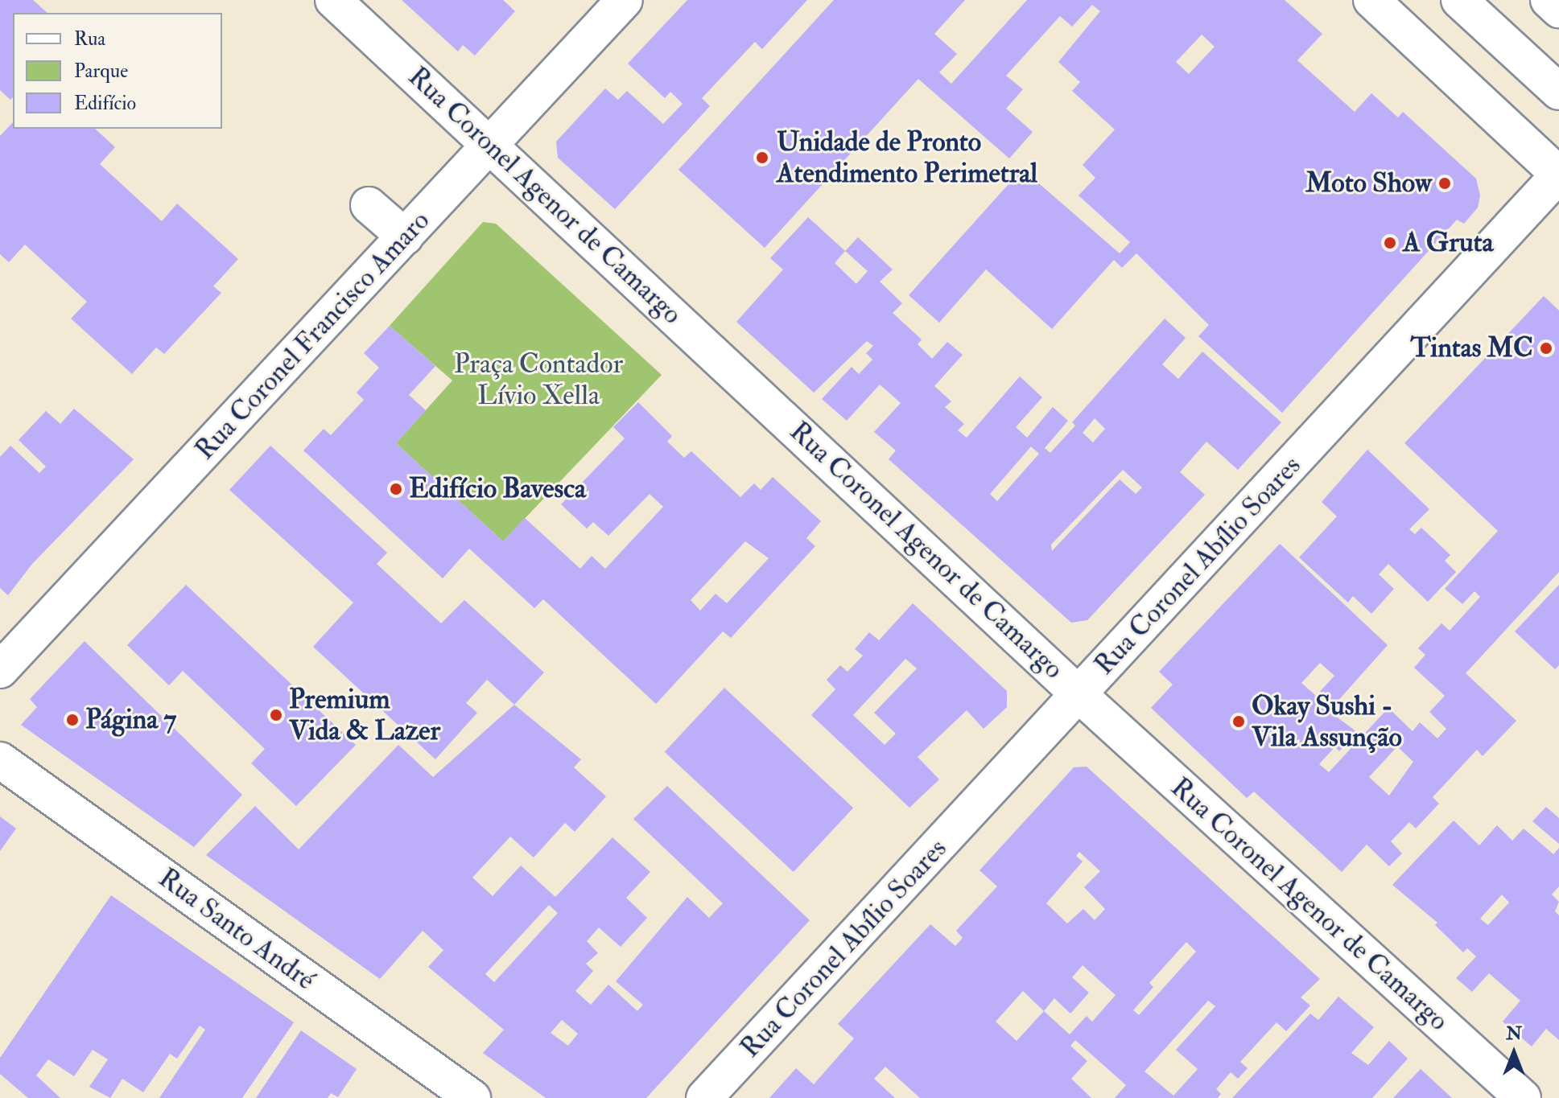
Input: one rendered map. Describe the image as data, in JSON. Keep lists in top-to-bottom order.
{
  "streets": {
    "main road": [
      "Rua Coronel Agenor de Camargo",
      "Rua Coronel Francisco Amaro",
      "Rua Coronel Abílio Soares",
      "Rua Santo André"
    ]
  },
  "crossings": [
    ["Rua Coronel Agenor de Camargo", "Rua Coronel Francisco Amaro"],
    ["Rua Coronel Agenor de Camargo", "Rua Coronel Abílio Soares"]
  ],
  "parks": ["Praça Contador Lívio Xella"],
  "places": [
    "Unidade de Pronto Atendimento Perimetral",
    "Moto Show",
    "A Gruta",
    "Tintas MC",
    "Edifício Bavesca",
    "Premium Vida & Lazer",
    "Página 7",
    "Okay Sushi - Vila Assunção"
  ],
  "legend": ["Rua", "Parque", "Edifício"],
  "north": "top"
}
